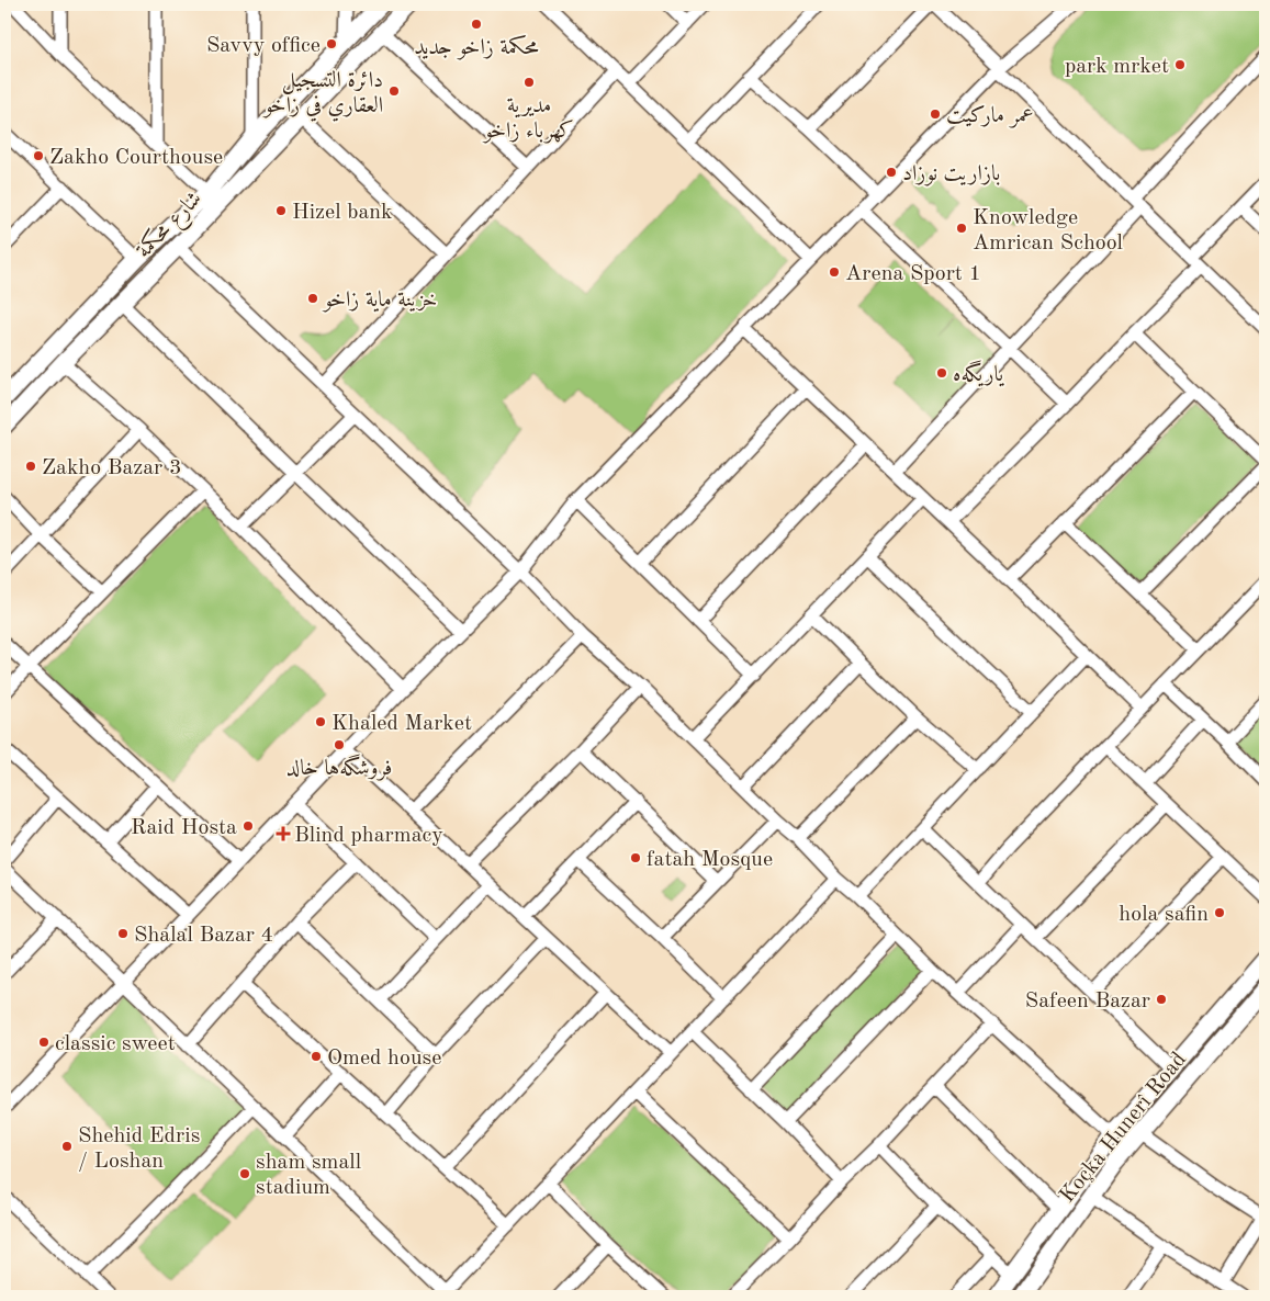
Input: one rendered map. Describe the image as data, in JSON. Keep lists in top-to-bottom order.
{
  "streets": {
    "main road": ["شارع محكمة", "Koçka Hunerî Road"]
  },
  "places": {
    "other": [
      "محكمة زاخو جديد",
      "Savvy office",
      "park mrket",
      "مديرية كهرباء زاخو",
      "دائرة التسجيل العقاري في زاخو",
      "عمر ماركيت",
      "Zakho Courthouse",
      "بازاريت نوزاد",
      "Hizel bank",
      "Knowledge Amrican School",
      "Arena Sport 1",
      "خزينة ماية زاخو",
      "یاریگه‌ه",
      "Zakho Bazar 3",
      "Khaled Market",
      "فروشگەها خالد",
      "Raid Hosta",
      "fatah Mosque",
      "hola safin",
      "Shalal Bazar 4",
      "Safeen Bazar",
      "classic sweet",
      "Omed house",
      "Shehid Edris / Loshan",
      "sham small stadium"
    ],
    "health": ["Blind pharmacy"]
  }
}
